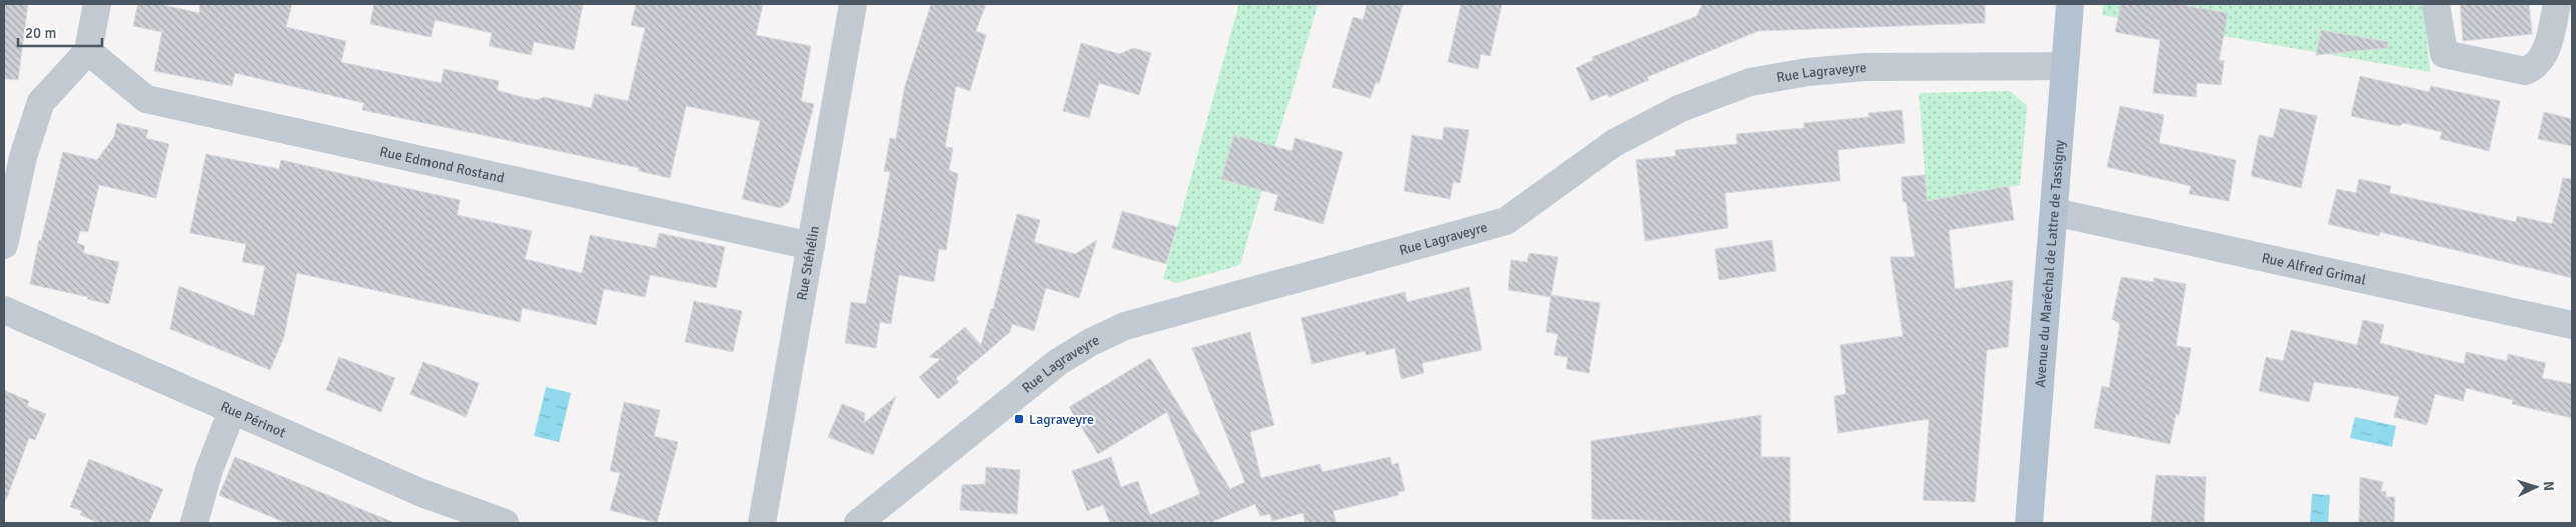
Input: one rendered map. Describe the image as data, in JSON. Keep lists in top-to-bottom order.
{
  "streets": {
    "main road": ["Avenue du Maréchal de Lattre de Tassigny"],
    "street": [
      "Rue Lagraveyre",
      "Rue Edmond Rostand",
      "Rue Stéhélin",
      "Rue Alfred Grimal",
      "Rue Périnot"
    ]
  },
  "crossings": [
    ["Rue Lagraveyre", "Avenue du Maréchal de Lattre de Tassigny"],
    ["Rue Edmond Rostand", "Rue Stéhélin"],
    ["Avenue du Maréchal de Lattre de Tassigny", "Rue Alfred Grimal"]
  ],
  "places": {
    "transit": ["Lagraveyre"]
  },
  "scale_bar": "20 m",
  "north": "right"
}
